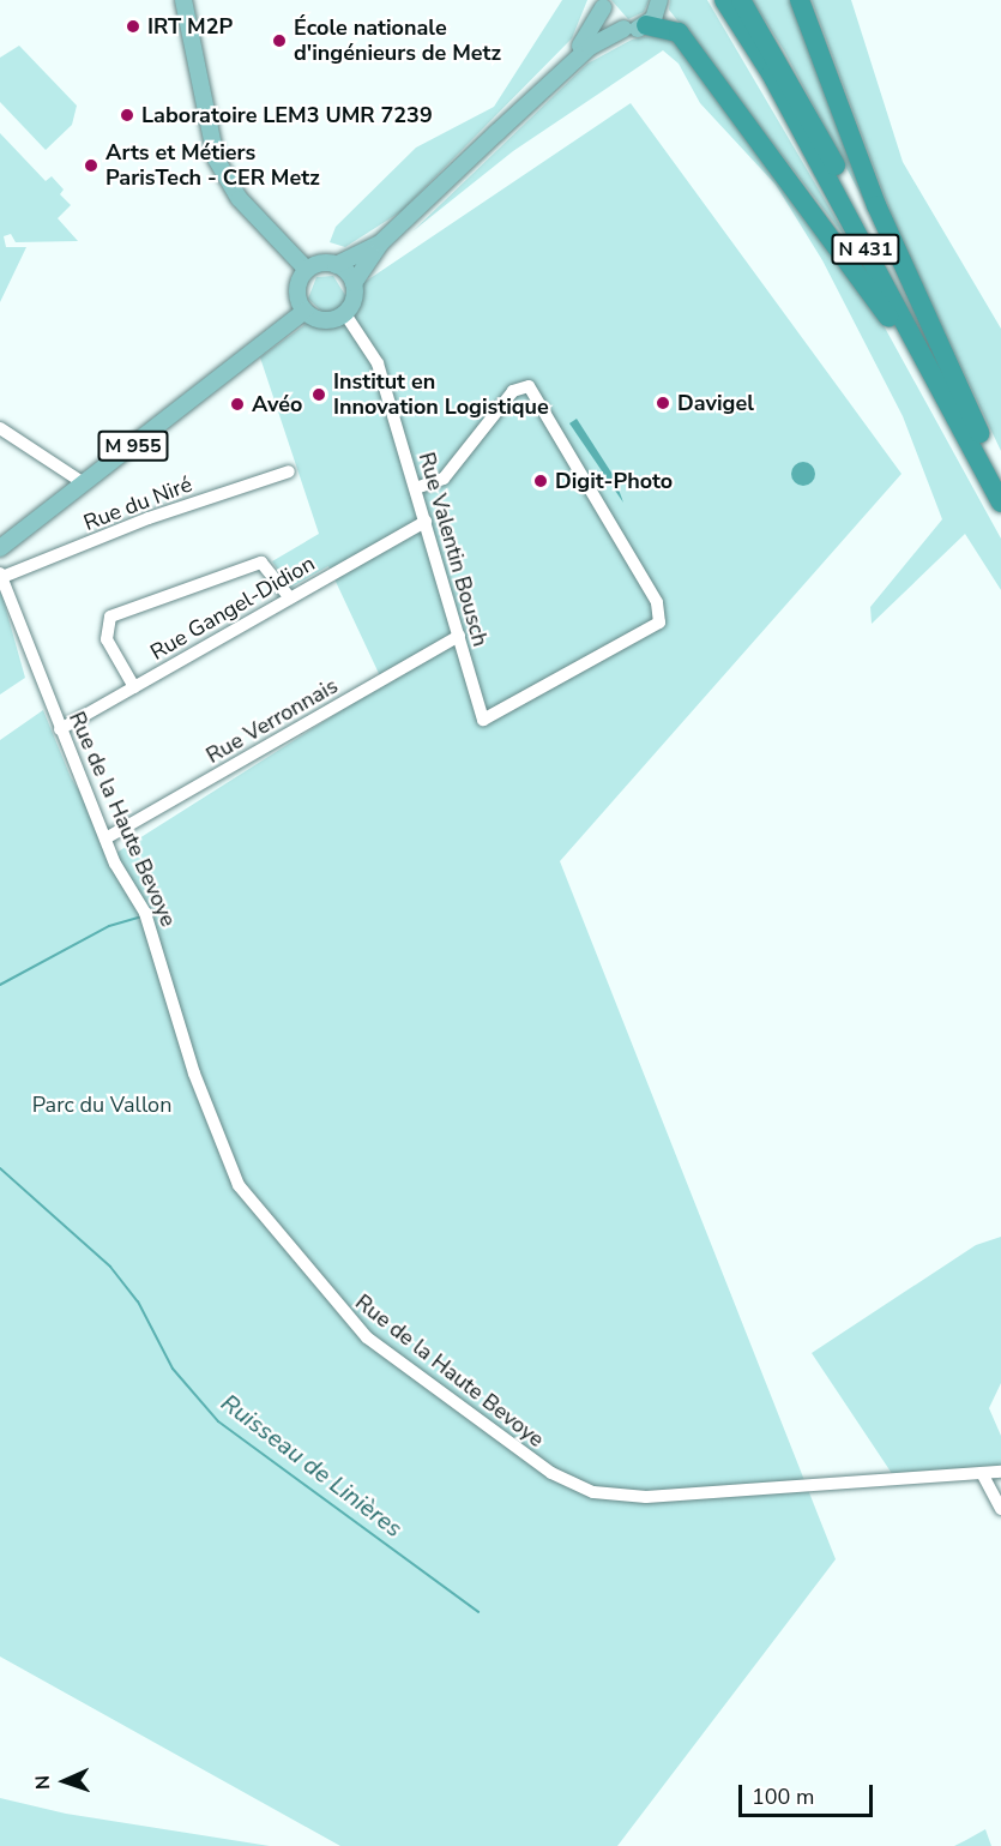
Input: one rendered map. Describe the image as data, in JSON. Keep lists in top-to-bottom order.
{
  "streets": {
    "highway": ["N 431"],
    "main road": ["M 955"],
    "street": [
      "Rue du Niré",
      "Rue Valentin Bousch",
      "Rue Gangel-Didion",
      "Rue Verronnais",
      "Rue de la Haute Bevoye"
    ]
  },
  "crossings": [
    ["M 955", "Rue Valentin Bousch"],
    ["Rue du Niré", "Rue de la Haute Bevoye"],
    ["Rue Valentin Bousch", "Rue Gangel-Didion"],
    ["Rue Valentin Bousch", "Rue Verronnais"],
    ["Rue Gangel-Didion", "Rue de la Haute Bevoye"],
    ["Rue Verronnais", "Rue de la Haute Bevoye"]
  ],
  "water": ["Ruisseau de Linières"],
  "parks": ["Parc du Vallon"],
  "places": [
    "IRT M2P",
    "École nationale d'ingénieurs de Metz",
    "Laboratoire LEM3 UMR 7239",
    "Arts et Métiers ParisTech - CER Metz",
    "Institut en Innovation Logistique",
    "Davigel",
    "Avéo",
    "Digit-Photo"
  ],
  "scale_bar": "100 m",
  "north": "left"
}
